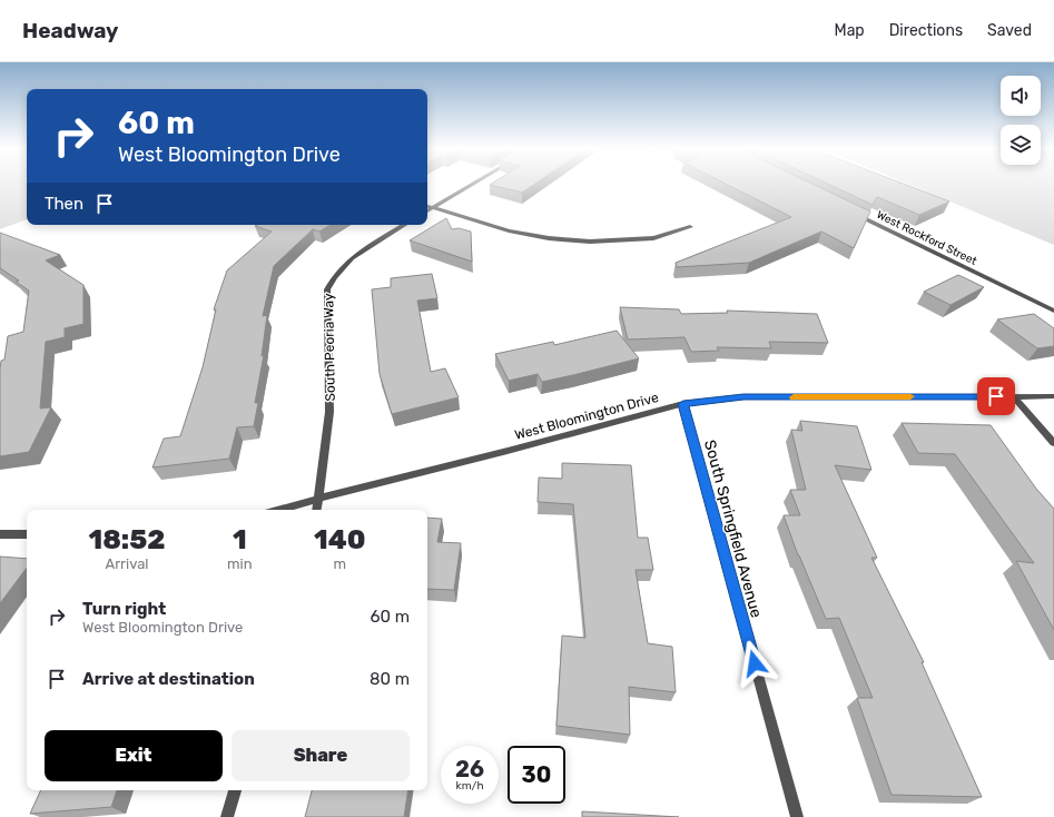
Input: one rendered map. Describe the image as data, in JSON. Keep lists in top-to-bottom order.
{
  "streets": {
    "street": [
      "West Rockford Street",
      "South Peoria Way",
      "West Bloomington Drive",
      "South Springfield Avenue"
    ]
  },
  "crossings": [
    ["South Peoria Way", "West Bloomington Drive"],
    ["West Bloomington Drive", "South Springfield Avenue"]
  ],
  "page": {
    "header": "Headway",
    "nav": ["Map", "Directions", "Saved"],
    "turn": ["60 m", "West Bloomington Drive"],
    "then": "Then",
    "eta": [
      "18:52",
      "Arrival",
      "1",
      "min",
      "140",
      "m"
    ],
    "list": [
      {
        "name": "Turn right",
        "note": "West Bloomington Drive",
        "value": "60 m"
      },
      {
        "name": "Arrive at destination",
        "value": "80 m"
      }
    ],
    "buttons": ["Exit", "Share"],
    "speed": "26 km/h",
    "limit": "30"
  }
}
